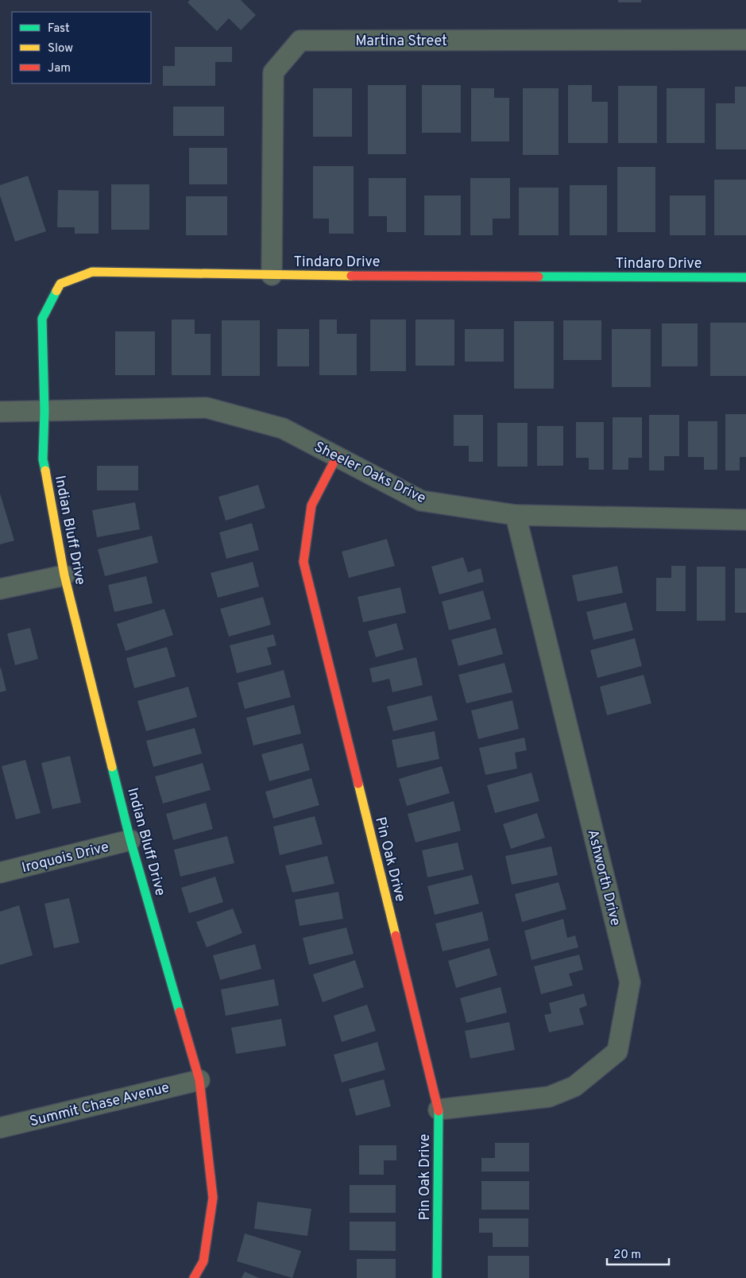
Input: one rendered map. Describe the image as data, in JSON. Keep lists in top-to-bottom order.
{
  "streets": {
    "street": [
      "Martina Street",
      "Tindaro Drive",
      "Sheeler Oaks Drive",
      "Indian Bluff Drive",
      "Iroquois Drive",
      "Pin Oak Drive",
      "Ashworth Drive",
      "Summit Chase Avenue"
    ]
  },
  "crossings": [
    ["Martina Street", "Tindaro Drive"],
    ["Tindaro Drive", "Sheeler Oaks Drive"],
    ["Tindaro Drive", "Indian Bluff Drive"],
    ["Sheeler Oaks Drive", "Indian Bluff Drive"],
    ["Sheeler Oaks Drive", "Pin Oak Drive"],
    ["Sheeler Oaks Drive", "Ashworth Drive"],
    ["Indian Bluff Drive", "Iroquois Drive"],
    ["Indian Bluff Drive", "Summit Chase Avenue"],
    ["Pin Oak Drive", "Ashworth Drive"]
  ],
  "legend": ["Fast", "Slow", "Jam"],
  "scale_bar": "20 m"
}
